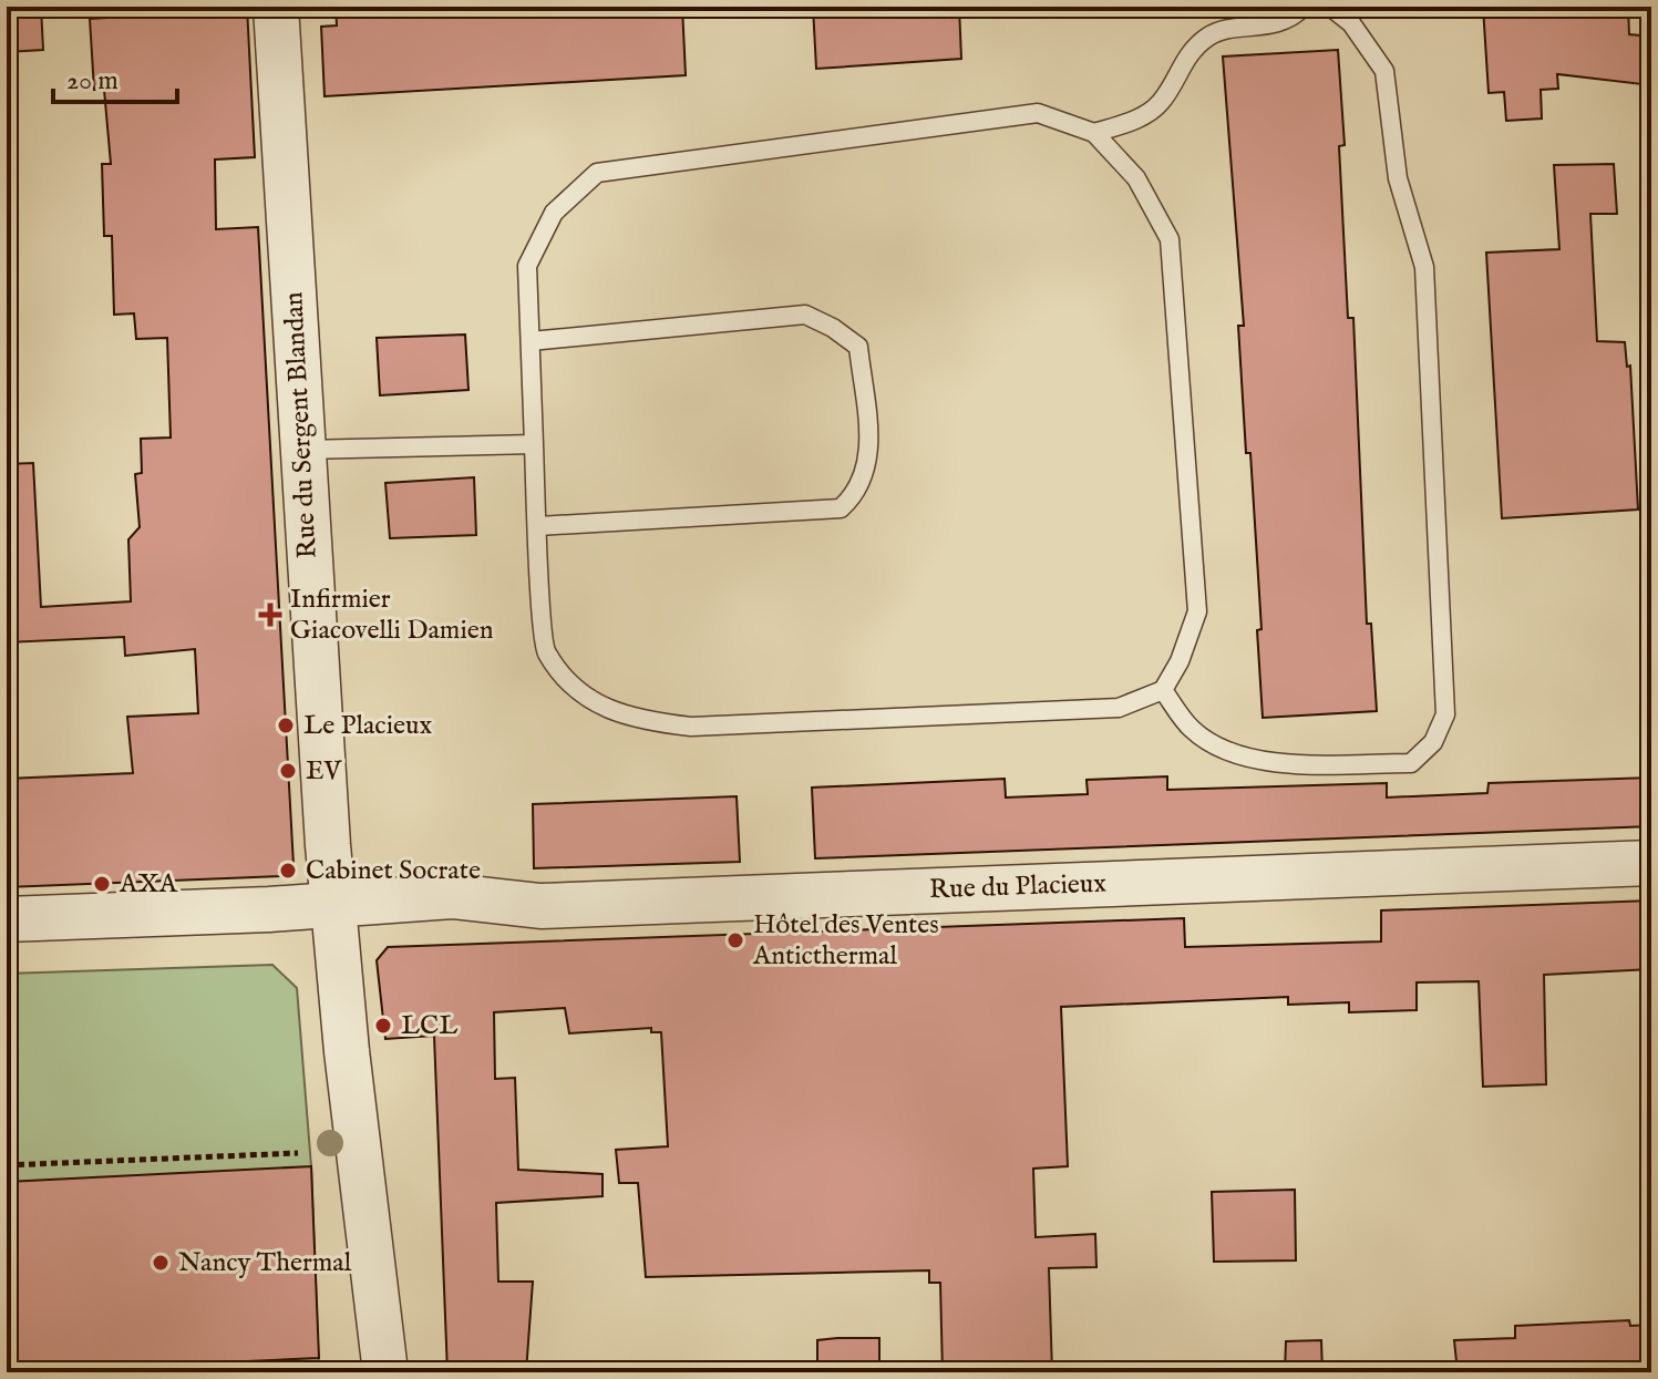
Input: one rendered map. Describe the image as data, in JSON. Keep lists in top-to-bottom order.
{
  "streets": {
    "street": ["Rue du Sergent Blandan", "Rue du Placieux"]
  },
  "crossings": [
    ["Rue du Sergent Blandan", "Rue du Placieux"]
  ],
  "places": {
    "health": ["Infirmier Giacovelli Damien"],
    "other": [
      "Le Placieux",
      "EV",
      "Cabinet Socrate",
      "AXA",
      "Hôtel des Ventes Anticthermal",
      "LCL",
      "Nancy Thermal"
    ]
  },
  "scale_bar": "20 m"
}
